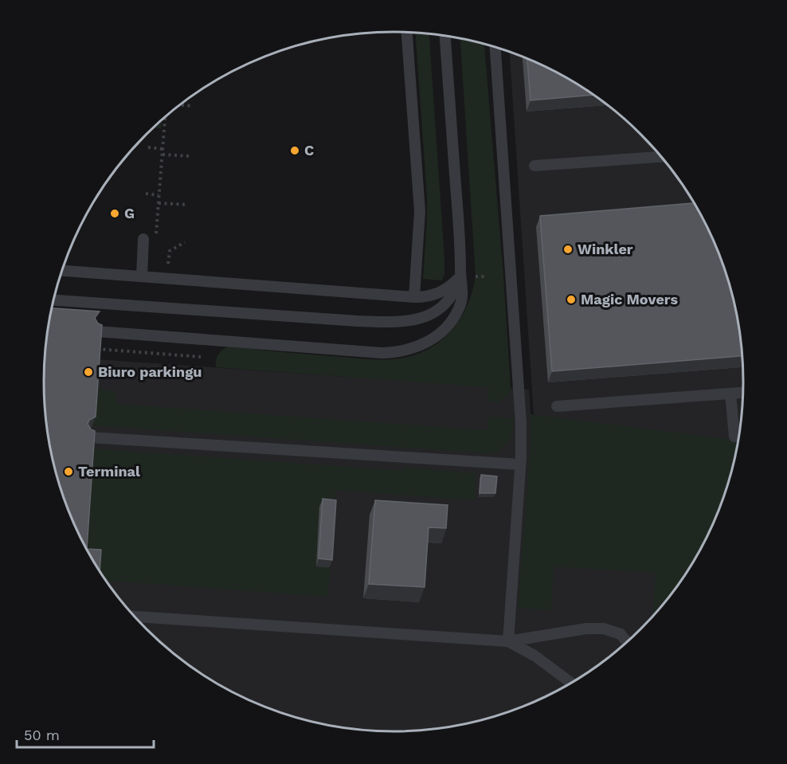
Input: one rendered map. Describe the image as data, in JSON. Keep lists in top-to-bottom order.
{
  "places": [
    "C",
    "G",
    "Winkler",
    "Magic Movers",
    "Biuro parkingu",
    "Terminal"
  ],
  "scale_bar": "50 m"
}
